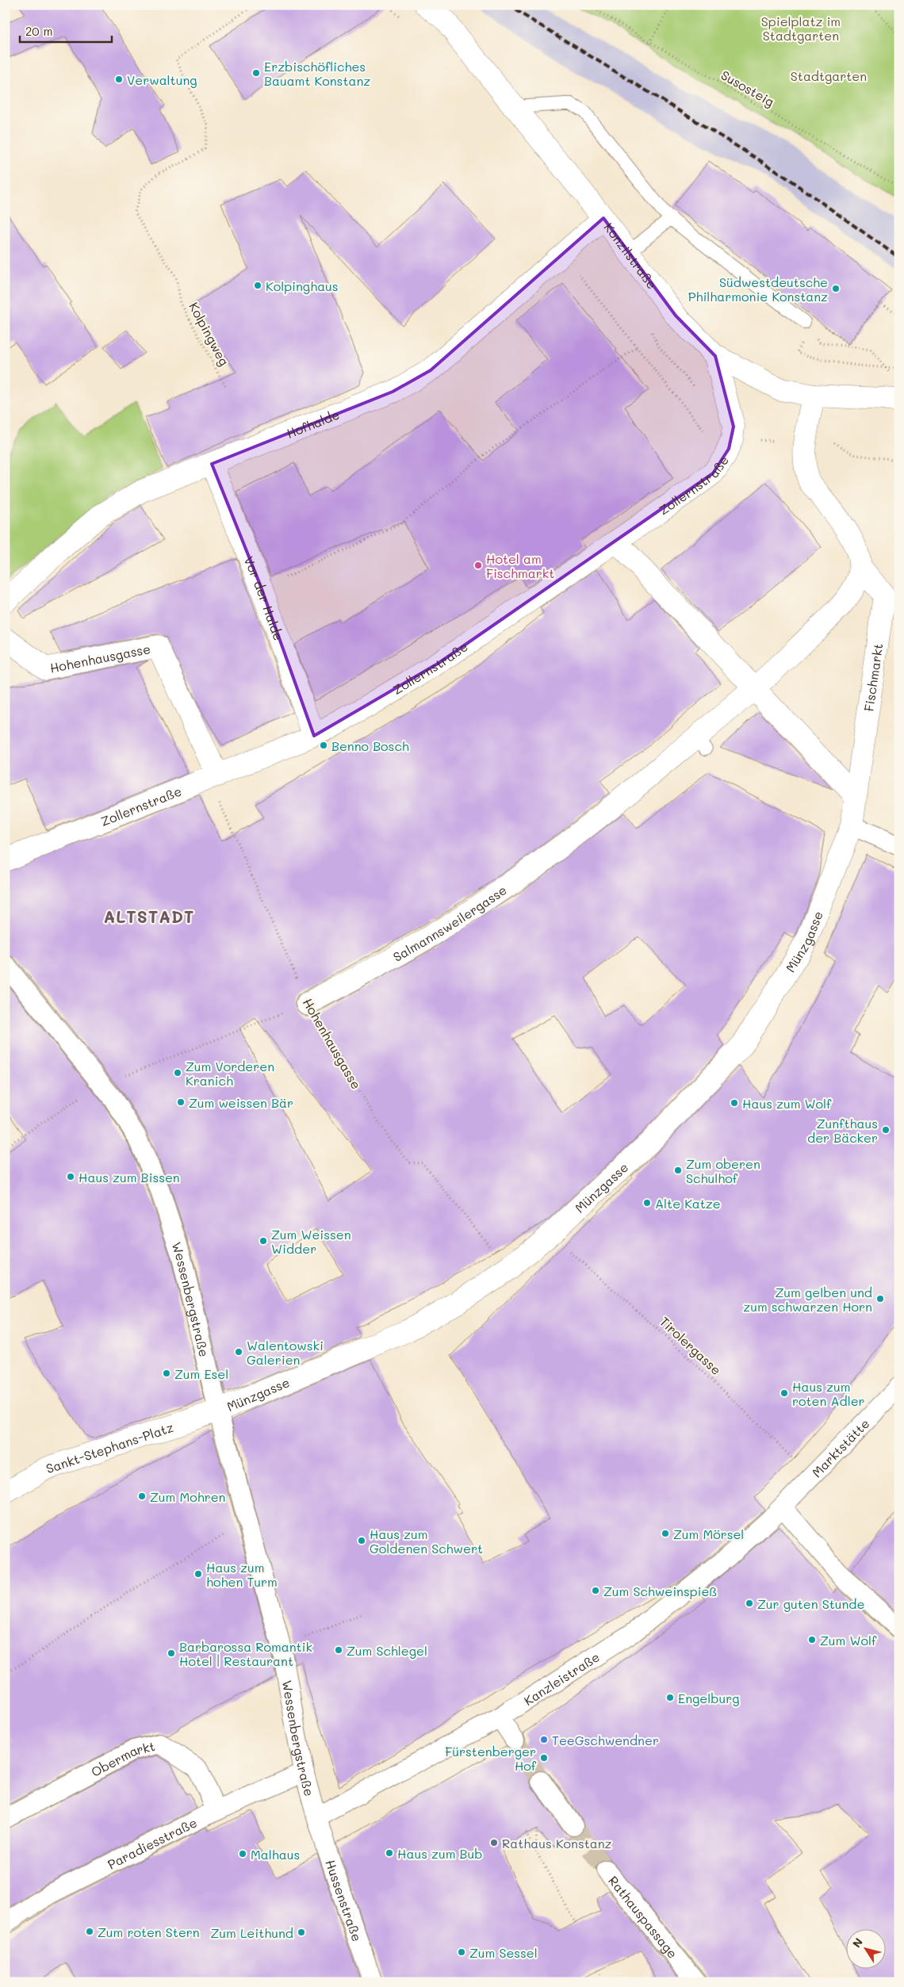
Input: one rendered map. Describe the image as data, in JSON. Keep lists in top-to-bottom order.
{
  "streets": {
    "street": [
      "Konzilstraße",
      "Hofhalde",
      "Zollernstraße",
      "Vor der Halde",
      "Hohenhausgasse",
      "Fischmarkt",
      "Salmannsweilergasse",
      "Münzgasse",
      "Wessenbergstraße",
      "Marktstätte",
      "Sankt-Stephans-Platz",
      "Kanzleistraße",
      "Obermarkt",
      "Paradiesstraße",
      "Hussenstraße",
      "Rathauspassage"
    ],
    "path": ["Susosteig", "Kolpingweg", "Tirolergasse"]
  },
  "crossings": [
    ["Konzilstraße", "Hofhalde"],
    ["Konzilstraße", "Zollernstraße"],
    ["Konzilstraße", "Fischmarkt"],
    ["Hofhalde", "Vor der Halde"],
    ["Zollernstraße", "Vor der Halde"],
    ["Zollernstraße", "Hohenhausgasse"],
    ["Hohenhausgasse", "Salmannsweilergasse"],
    ["Hohenhausgasse", "Münzgasse"],
    ["Fischmarkt", "Salmannsweilergasse"],
    ["Fischmarkt", "Münzgasse"],
    ["Münzgasse", "Wessenbergstraße"],
    ["Münzgasse", "Tirolergasse"],
    ["Münzgasse", "Sankt-Stephans-Platz"],
    ["Wessenbergstraße", "Sankt-Stephans-Platz"],
    ["Wessenbergstraße", "Kanzleistraße"],
    ["Wessenbergstraße", "Paradiesstraße"],
    ["Wessenbergstraße", "Hussenstraße"],
    ["Tirolergasse", "Marktstätte"],
    ["Marktstätte", "Kanzleistraße"],
    ["Kanzleistraße", "Hussenstraße"],
    ["Obermarkt", "Paradiesstraße"]
  ],
  "districts": ["ALTSTADT"],
  "parks": ["Spielplatz im Stadtgarten", "Stadtgarten"],
  "places": [
    "Erzbischöfliches Bauamt Konstanz",
    "Verwaltung",
    "Kolpinghaus",
    "Südwestdeutsche Philharmonie Konstanz",
    "Hotel am Fischmarkt",
    "Benno Bosch",
    "Zum Vorderen Kranich",
    "Zum weissen Bär",
    "Haus zum Wolf",
    "Zunfthaus der Bäcker",
    "Zum oberen Schulhof",
    "Haus zum Bissen",
    "Alte Katze",
    "Zum Weissen Widder",
    "Zum gelben und zum schwarzen Horn",
    "Walentowski Galerien",
    "Zum Esel",
    "Haus zum roten Adler",
    "Zum Mohren",
    "Zum Mörsel",
    "Haus zum Goldenen Schwert",
    "Haus zum hohen Turm",
    "Zum Schweinspieß",
    "Zur guten Stunde",
    "Zum Wolf",
    "Zum Schlegel",
    "Barbarossa Romantik Hotel | Restaurant",
    "Engelburg",
    "TeeGschwendner",
    "Fürstenberger Hof",
    "Rathaus Konstanz",
    "Haus zum Bub",
    "Malhaus",
    "Zum roten Stern",
    "Zum Leithund",
    "Zum Sessel"
  ],
  "scale_bar": "20 m",
  "north": "top left"
}
